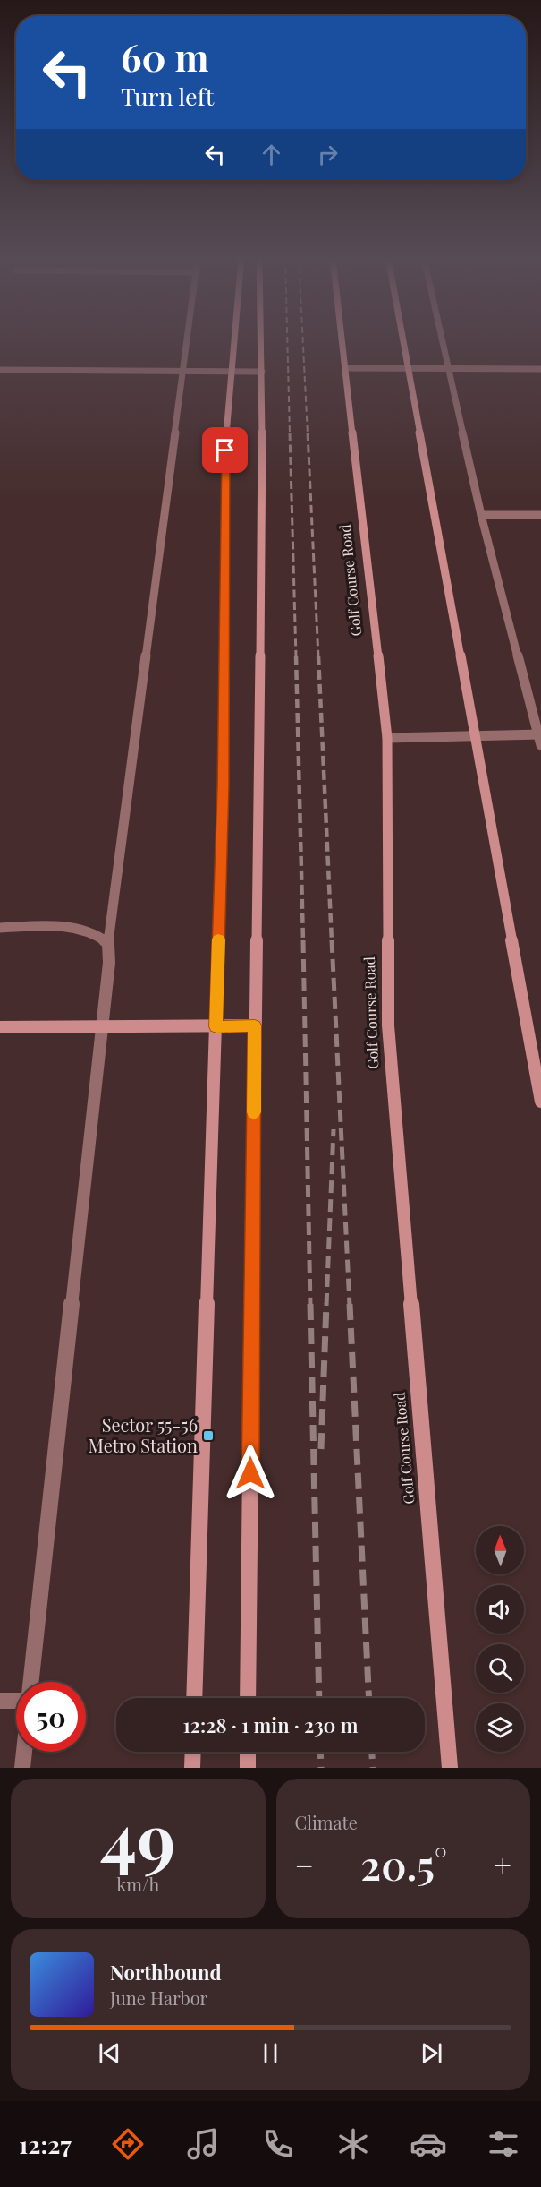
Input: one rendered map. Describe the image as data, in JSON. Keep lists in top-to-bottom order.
{
  "streets": {
    "main road": ["Golf Course Road"]
  },
  "places": {
    "transit": ["Sector 55-56 Metro Station"]
  },
  "north": "top",
  "page": {
    "turn": ["60 m", "Turn left"],
    "limit": "50",
    "trip": "12:28 · 1 min · 230 m",
    "tile": [
      ["49", "km/h"],
      "Climate"
    ],
    "heat": ["−", "20.5°", "+"],
    "song": ["Northbound", "June Harbor"],
    "tabs": "12:27"
  }
}
